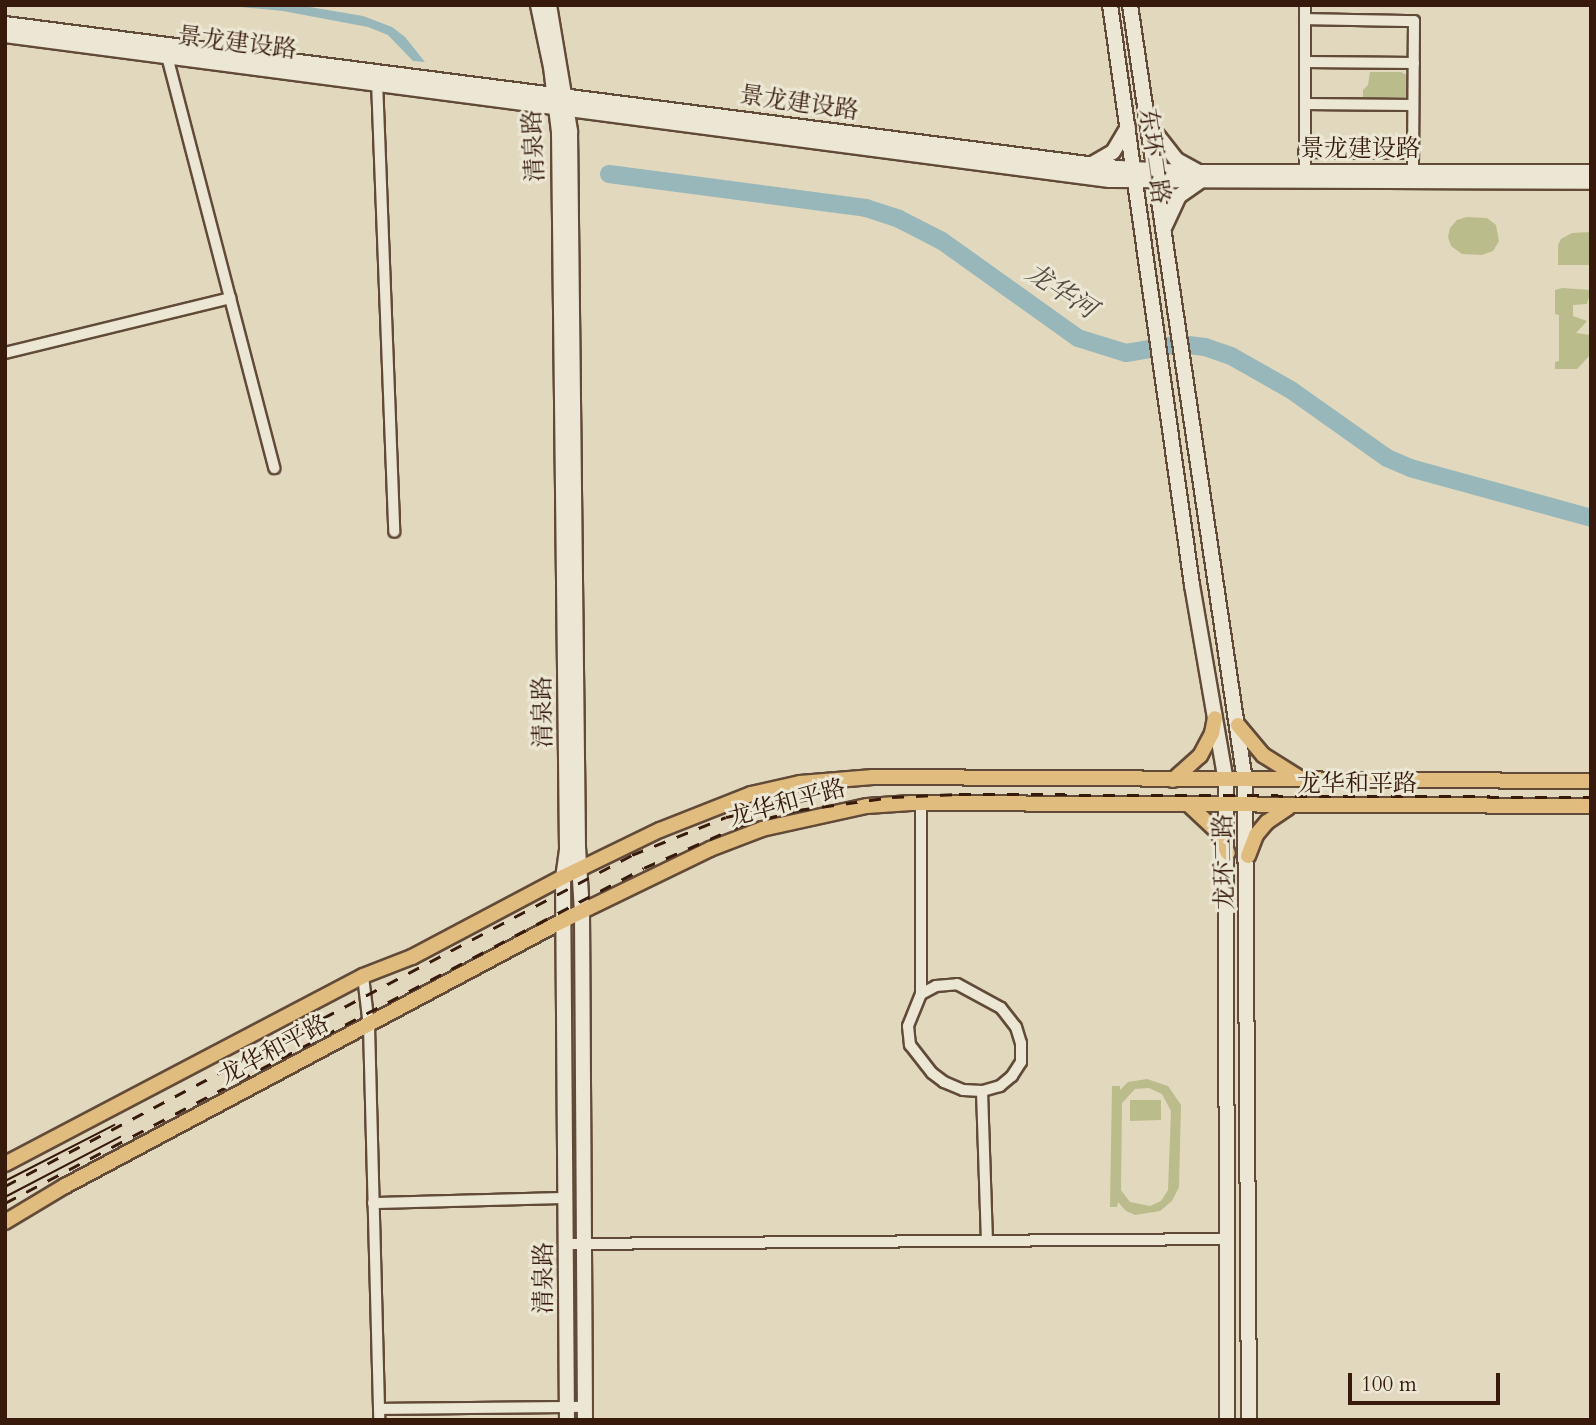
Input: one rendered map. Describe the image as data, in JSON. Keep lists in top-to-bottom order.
{
  "streets": {
    "main road": [
      "景龙建设路",
      "清泉路",
      "东环二路",
      "龙华和平路",
      "龙环二路"
    ]
  },
  "crossings": [
    ["景龙建设路", "清泉路"],
    ["景龙建设路", "东环二路"],
    ["清泉路", "龙华和平路"],
    ["东环二路", "龙环二路"],
    ["龙华和平路", "龙环二路"]
  ],
  "water": ["龙华河"],
  "scale_bar": "100 m"
}
